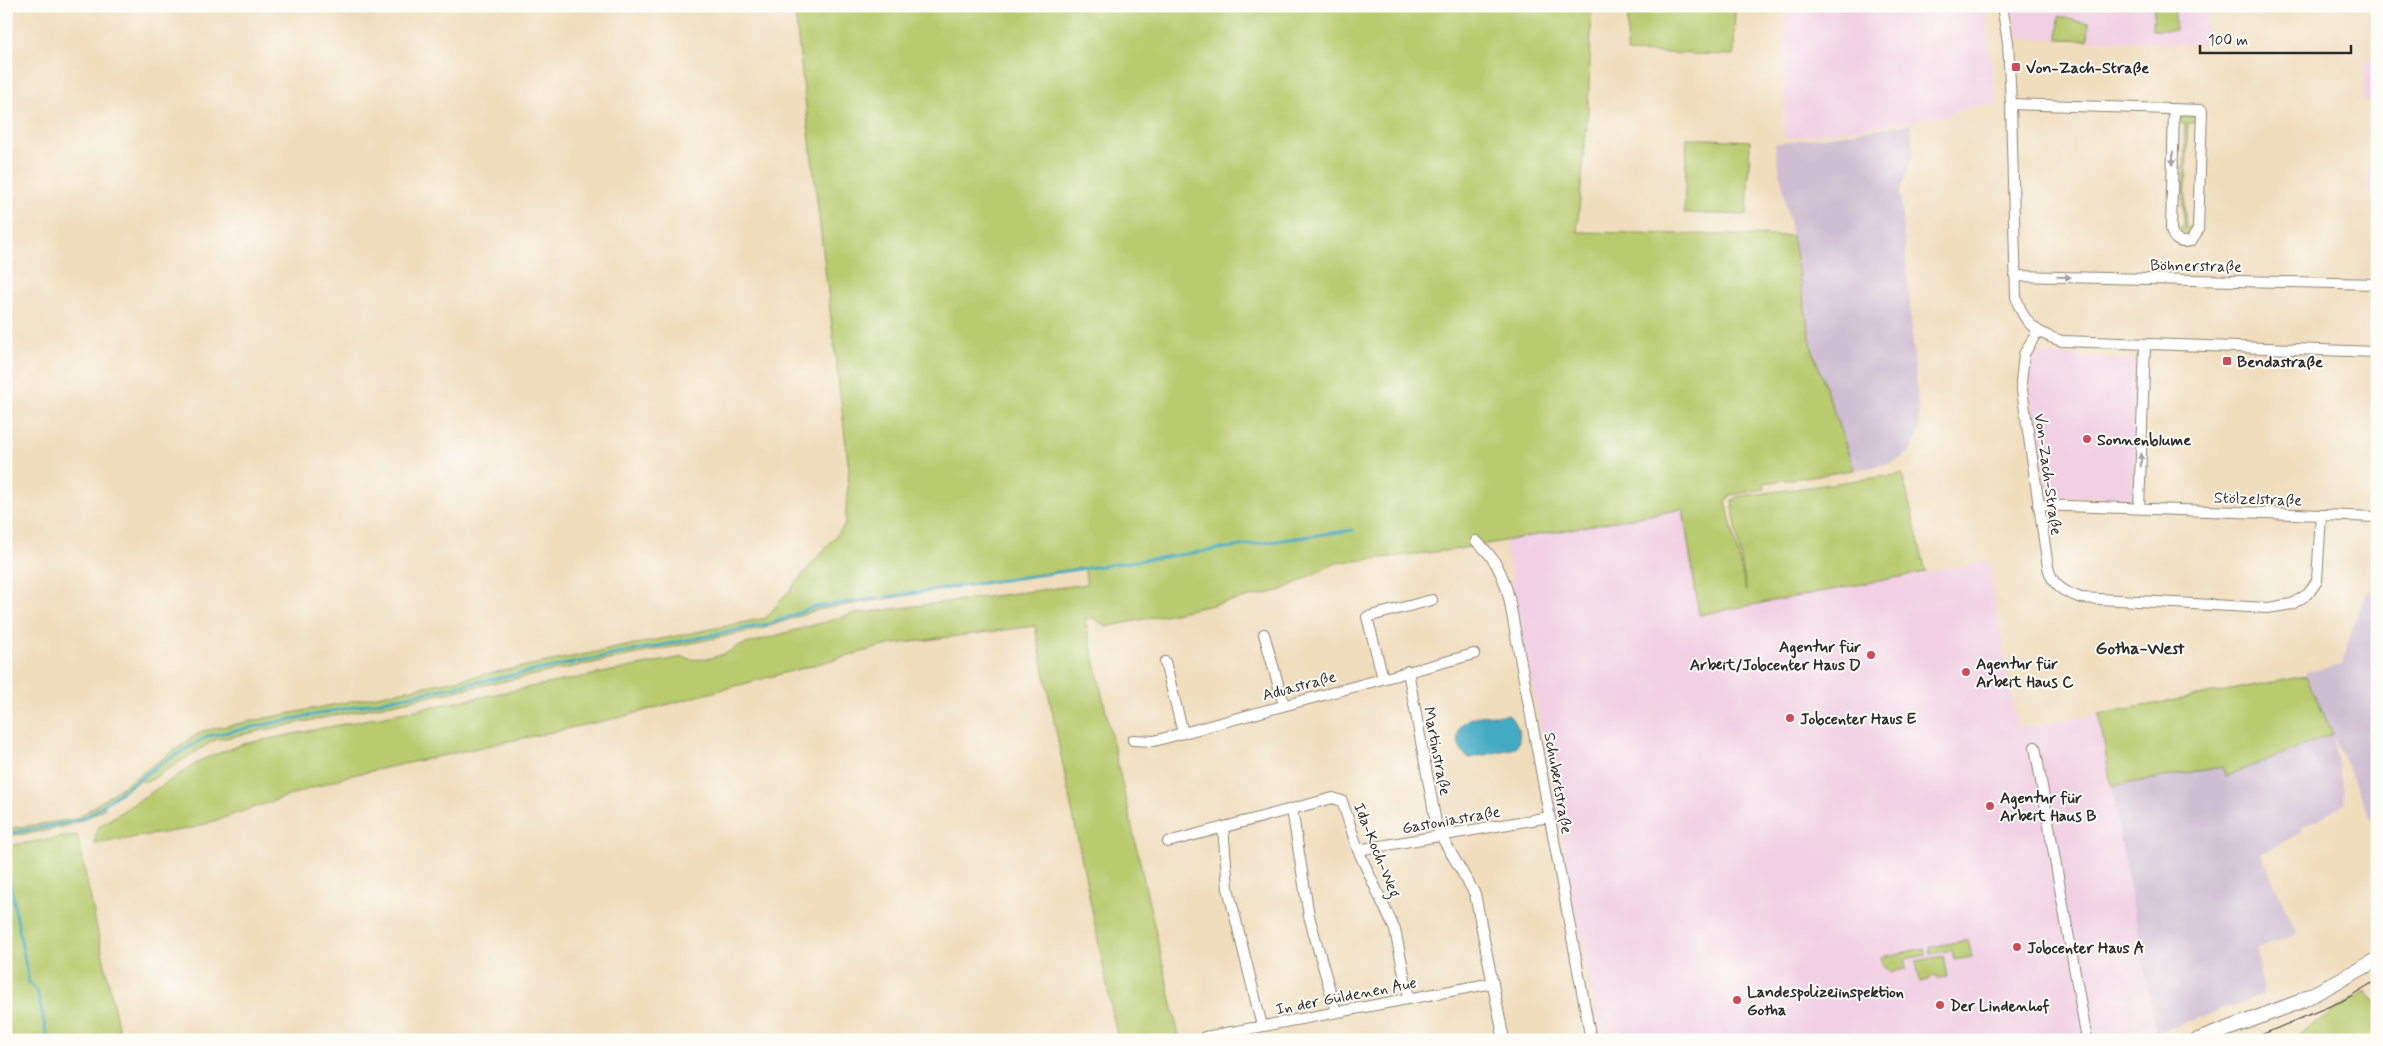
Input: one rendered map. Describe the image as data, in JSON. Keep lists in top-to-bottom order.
{
  "streets": {
    "street": [
      "Böhnerstraße",
      "Von-Zach-Straße",
      "Stölzelstraße",
      "Aduastraße",
      "Martinstraße",
      "Schubertstraße",
      "Gastoniastraße",
      "Ida-Koch-Weg",
      "In der Güldenen Aue"
    ]
  },
  "crossings": [
    ["Von-Zach-Straße", "Stölzelstraße"],
    ["Aduastraße", "Martinstraße"],
    ["Martinstraße", "Gastoniastraße"],
    ["Martinstraße", "In der Güldenen Aue"],
    ["Schubertstraße", "Gastoniastraße"],
    ["Gastoniastraße", "Ida-Koch-Weg"],
    ["Ida-Koch-Weg", "In der Güldenen Aue"]
  ],
  "districts": ["Gotha-West"],
  "places": {
    "transit": ["Von-Zach-Straße", "Bendastraße"],
    "other": [
      "Sonnenblume",
      "Agentur für Arbeit/Jobcenter Haus D",
      "Agentur für Arbeit Haus C",
      "Jobcenter Haus E",
      "Agentur für Arbeit Haus B",
      "Jobcenter Haus A",
      "Landespolizeiinspektion Gotha",
      "Der Lindenhof"
    ]
  },
  "scale_bar": "100 m"
}
